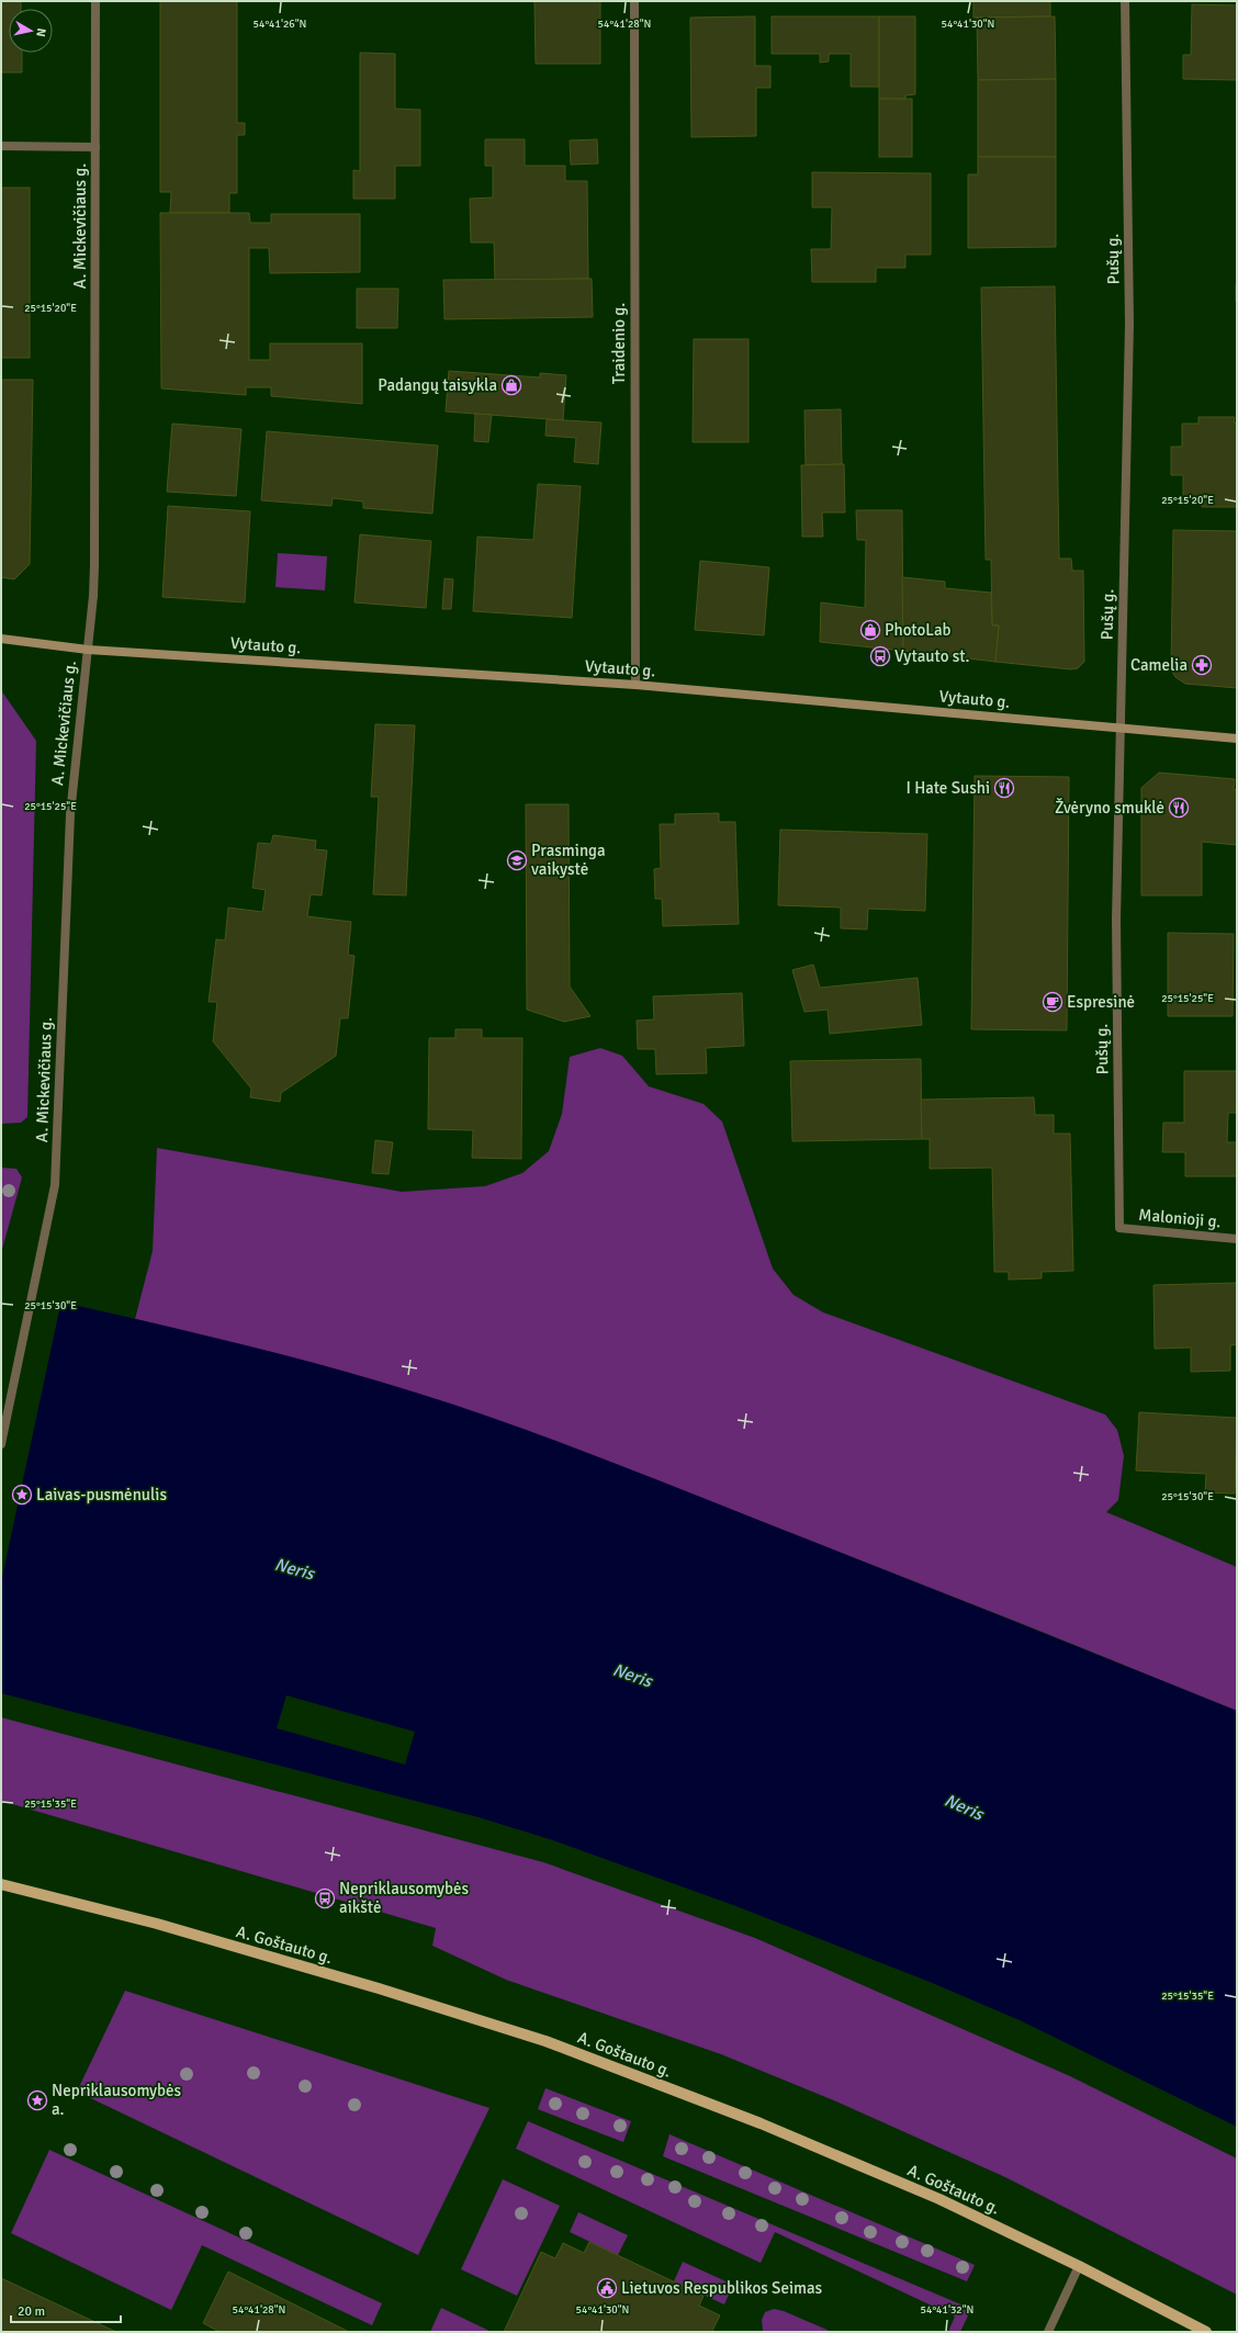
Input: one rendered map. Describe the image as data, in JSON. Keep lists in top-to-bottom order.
{
  "streets": {
    "main road": ["A. Goštauto g."],
    "street": [
      "A. Mickevičiaus g.",
      "Pušų g.",
      "Traidenio g.",
      "Vytauto g.",
      "Malonioji g."
    ]
  },
  "crossings": [
    ["A. Mickevičiaus g.", "Vytauto g."],
    ["Pušų g.", "Vytauto g."],
    ["Pušų g.", "Malonioji g."],
    ["Traidenio g.", "Vytauto g."]
  ],
  "water": ["Neris"],
  "places": {
    "shop": ["Padangų taisykla", "PhotoLab"],
    "bus stop": ["Vytauto st.", "Nepriklausomybės aikštė"],
    "pharmacy": ["Camelia"],
    "restaurant": ["I Hate Sushi", "Žvėryno smuklė"],
    "school or university": ["Prasminga vaikystė"],
    "cafe": ["Espresinė"],
    "place": ["Laivas-pusmėnulis", "Nepriklausomybės a."],
    "public building": ["Lietuvos Respublikos Seimas"]
  },
  "scale_bar": "20 m",
  "north": "right",
  "coordinates": [
    "54°41'26\"N",
    "54°41'28\"N",
    "54°41'30\"N",
    "25°15'20\"E",
    "25°15'25\"E",
    "25°15'30\"E",
    "25°15'35\"E",
    "54°41'32\"N"
  ]
}
